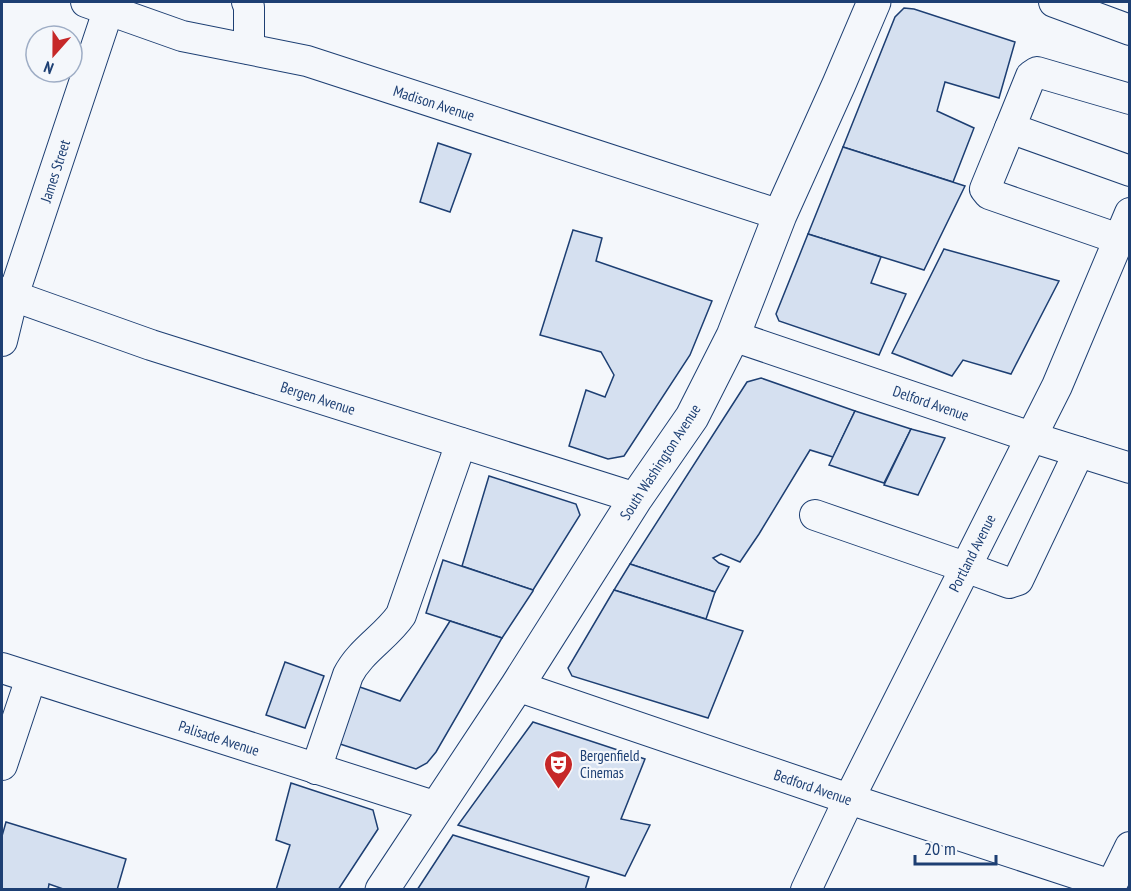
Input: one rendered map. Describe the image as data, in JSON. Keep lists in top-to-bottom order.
{
  "streets": {
    "main road": ["South Washington Avenue"],
    "street": [
      "Madison Avenue",
      "James Street",
      "Bergen Avenue",
      "Delford Avenue",
      "Portland Avenue",
      "Palisade Avenue",
      "Bedford Avenue"
    ]
  },
  "crossings": [
    ["Madison Avenue", "James Street"],
    ["Madison Avenue", "South Washington Avenue"],
    ["James Street", "Bergen Avenue"],
    ["Bergen Avenue", "South Washington Avenue"],
    ["Delford Avenue", "South Washington Avenue"],
    ["Delford Avenue", "Portland Avenue"],
    ["South Washington Avenue", "Palisade Avenue"],
    ["South Washington Avenue", "Bedford Avenue"],
    ["Portland Avenue", "Bedford Avenue"]
  ],
  "places": {
    "theatre": ["Bergenfield Cinemas"]
  },
  "scale_bar": "20 m",
  "north": "bottom"
}
